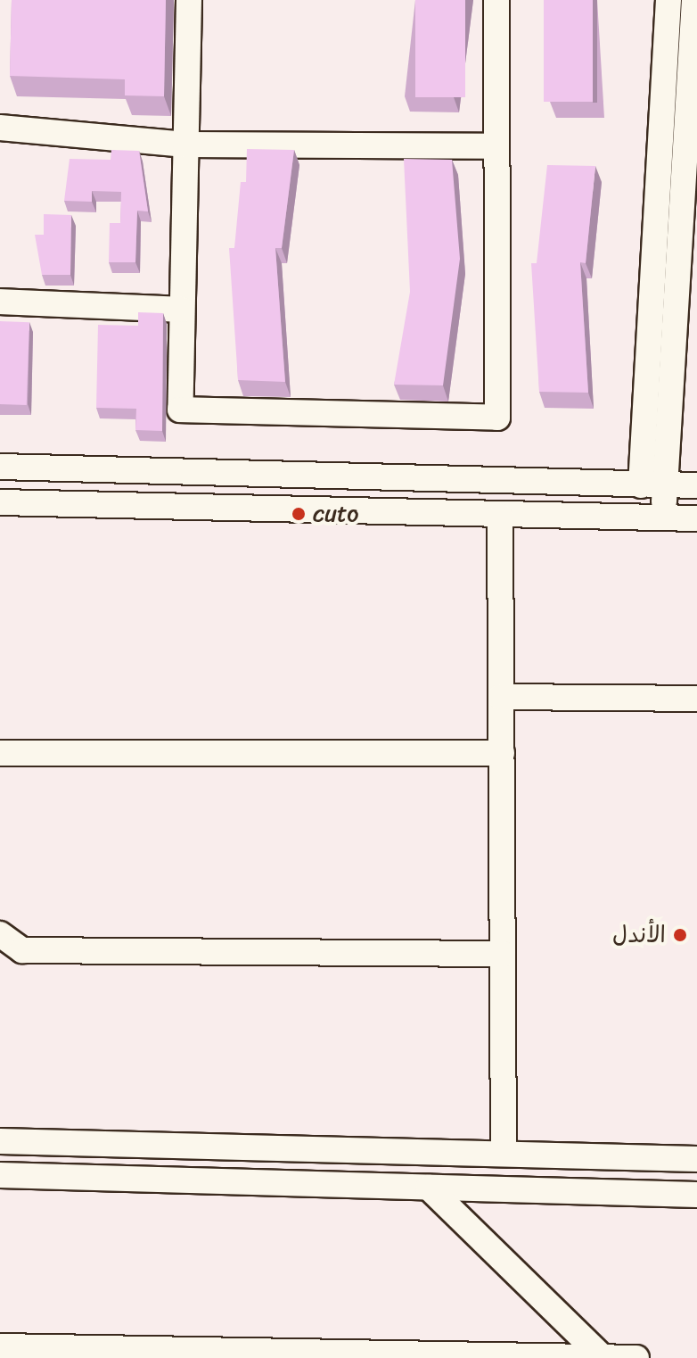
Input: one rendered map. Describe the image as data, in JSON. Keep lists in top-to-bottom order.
{
  "places": ["cuto", "الأندل"]
}
